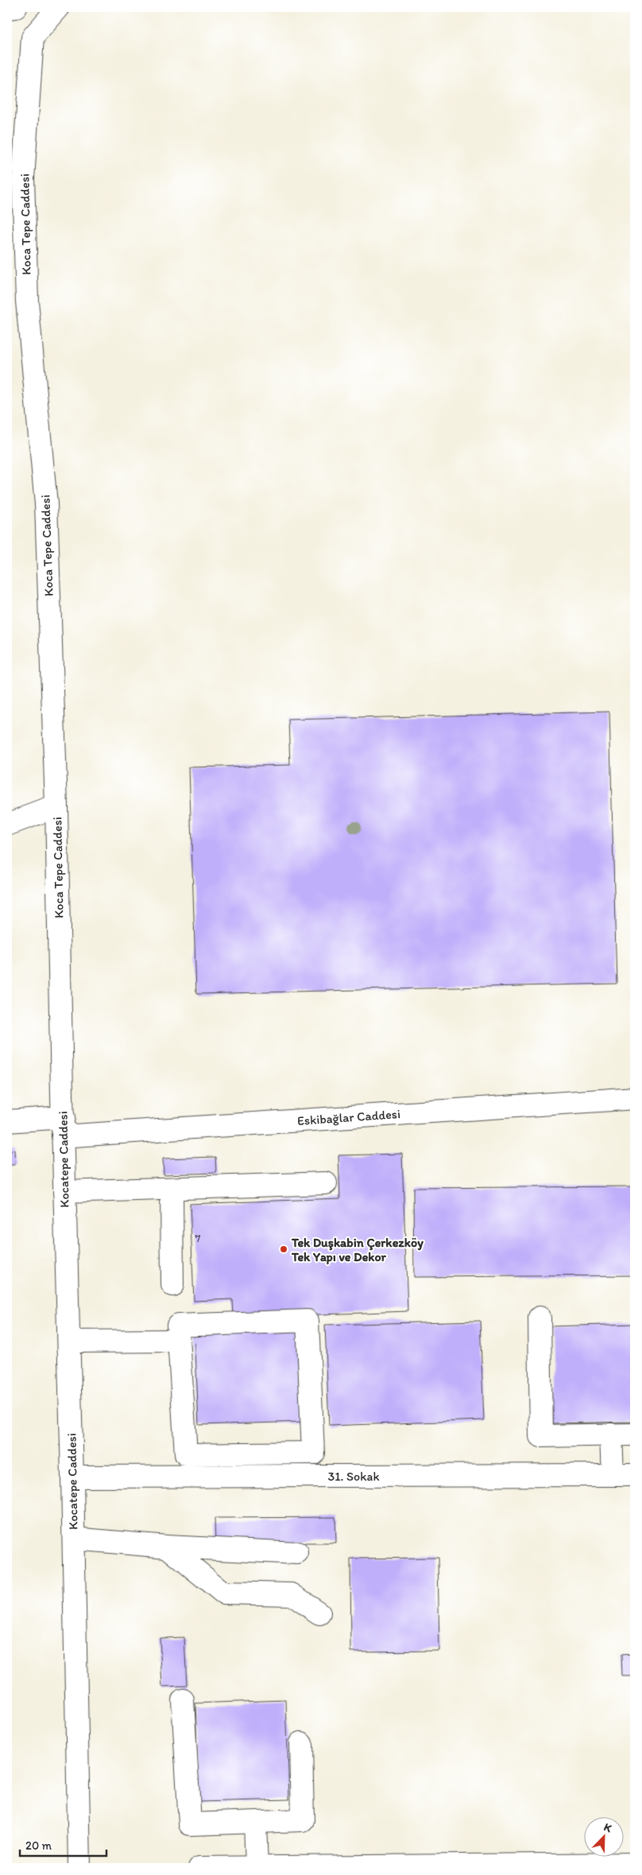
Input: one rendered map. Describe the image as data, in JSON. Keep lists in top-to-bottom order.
{
  "streets": {
    "street": [
      "Koca Tepe Caddesi",
      "Eskibağlar Caddesi",
      "Kocatepe Caddesi",
      "31. Sokak"
    ]
  },
  "crossings": [
    ["Koca Tepe Caddesi", "Kocatepe Caddesi"],
    ["Eskibağlar Caddesi", "Kocatepe Caddesi"],
    ["Kocatepe Caddesi", "31. Sokak"]
  ],
  "places": ["Tek Duşkabin Çerkezköy Tek Yapı ve Dekor"],
  "house_numbers": ["7"],
  "scale_bar": "20 m",
  "north": "top right"
}
